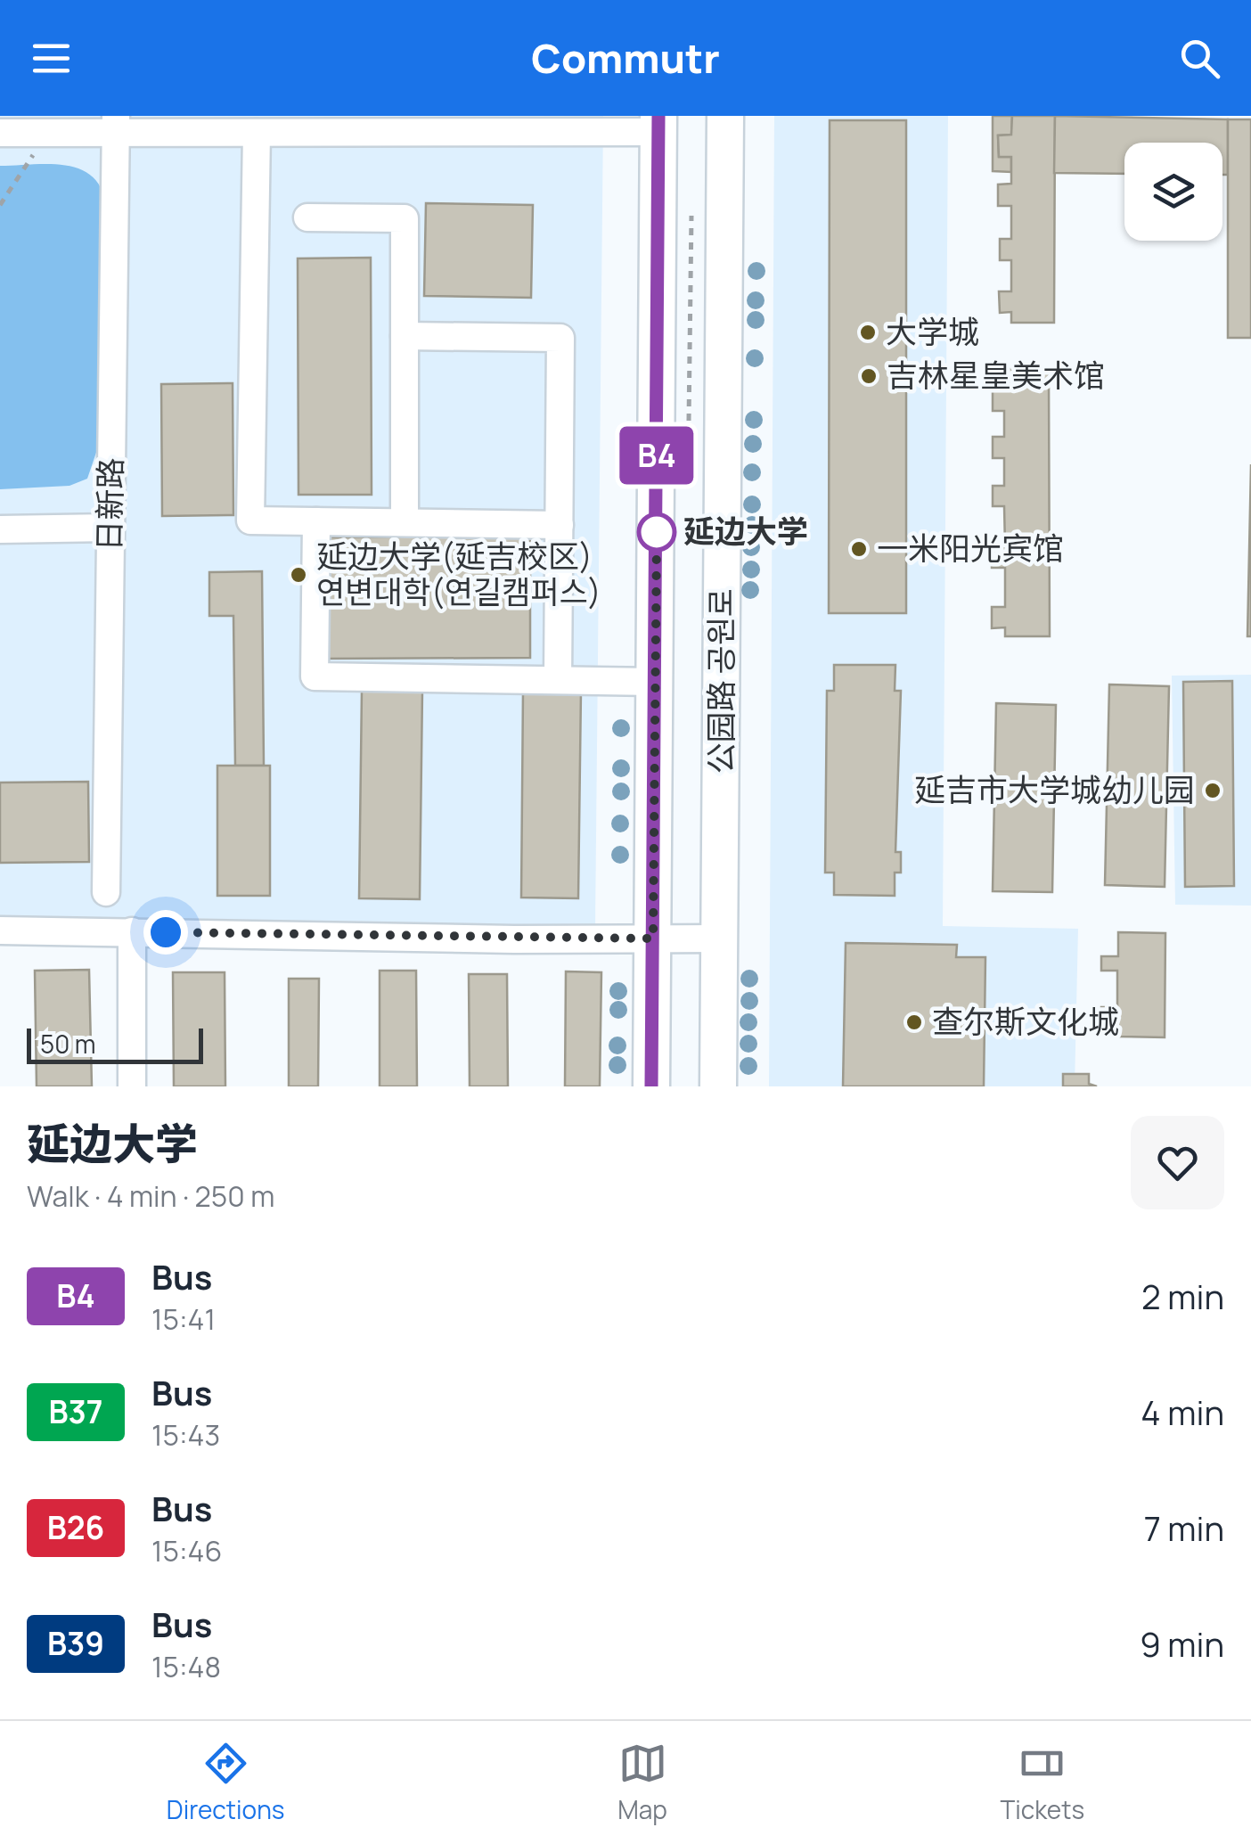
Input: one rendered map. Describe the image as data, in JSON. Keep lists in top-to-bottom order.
{
  "streets": {
    "main road": ["公园路 공원로"],
    "street": ["日新路"]
  },
  "places": [
    "大学城",
    "吉林星皇美术馆",
    "延边大学",
    "一米阳光宾馆",
    "延边大学(延吉校区) 연변대학(연길캠퍼스)",
    "延吉市大学城幼儿园",
    "查尔斯文化城"
  ],
  "lines": ["bus line B4"],
  "scale_bar": "50 m",
  "page": {
    "header": "Commutr",
    "on_map": "B4",
    "scale": "50 m",
    "heading": ["延边大学", "Walk · 4 min · 250 m"],
    "list": [
      {
        "mark": "B4",
        "name": "Bus",
        "note": "15:41",
        "value": "2 min"
      },
      {
        "mark": "B37",
        "name": "Bus",
        "note": "15:43",
        "value": "4 min"
      },
      {
        "mark": "B26",
        "name": "Bus",
        "note": "15:46",
        "value": "7 min"
      },
      {
        "mark": "B39",
        "name": "Bus",
        "note": "15:48",
        "value": "9 min"
      }
    ],
    "tabs": ["Directions", "Map", "Tickets"]
  }
}
